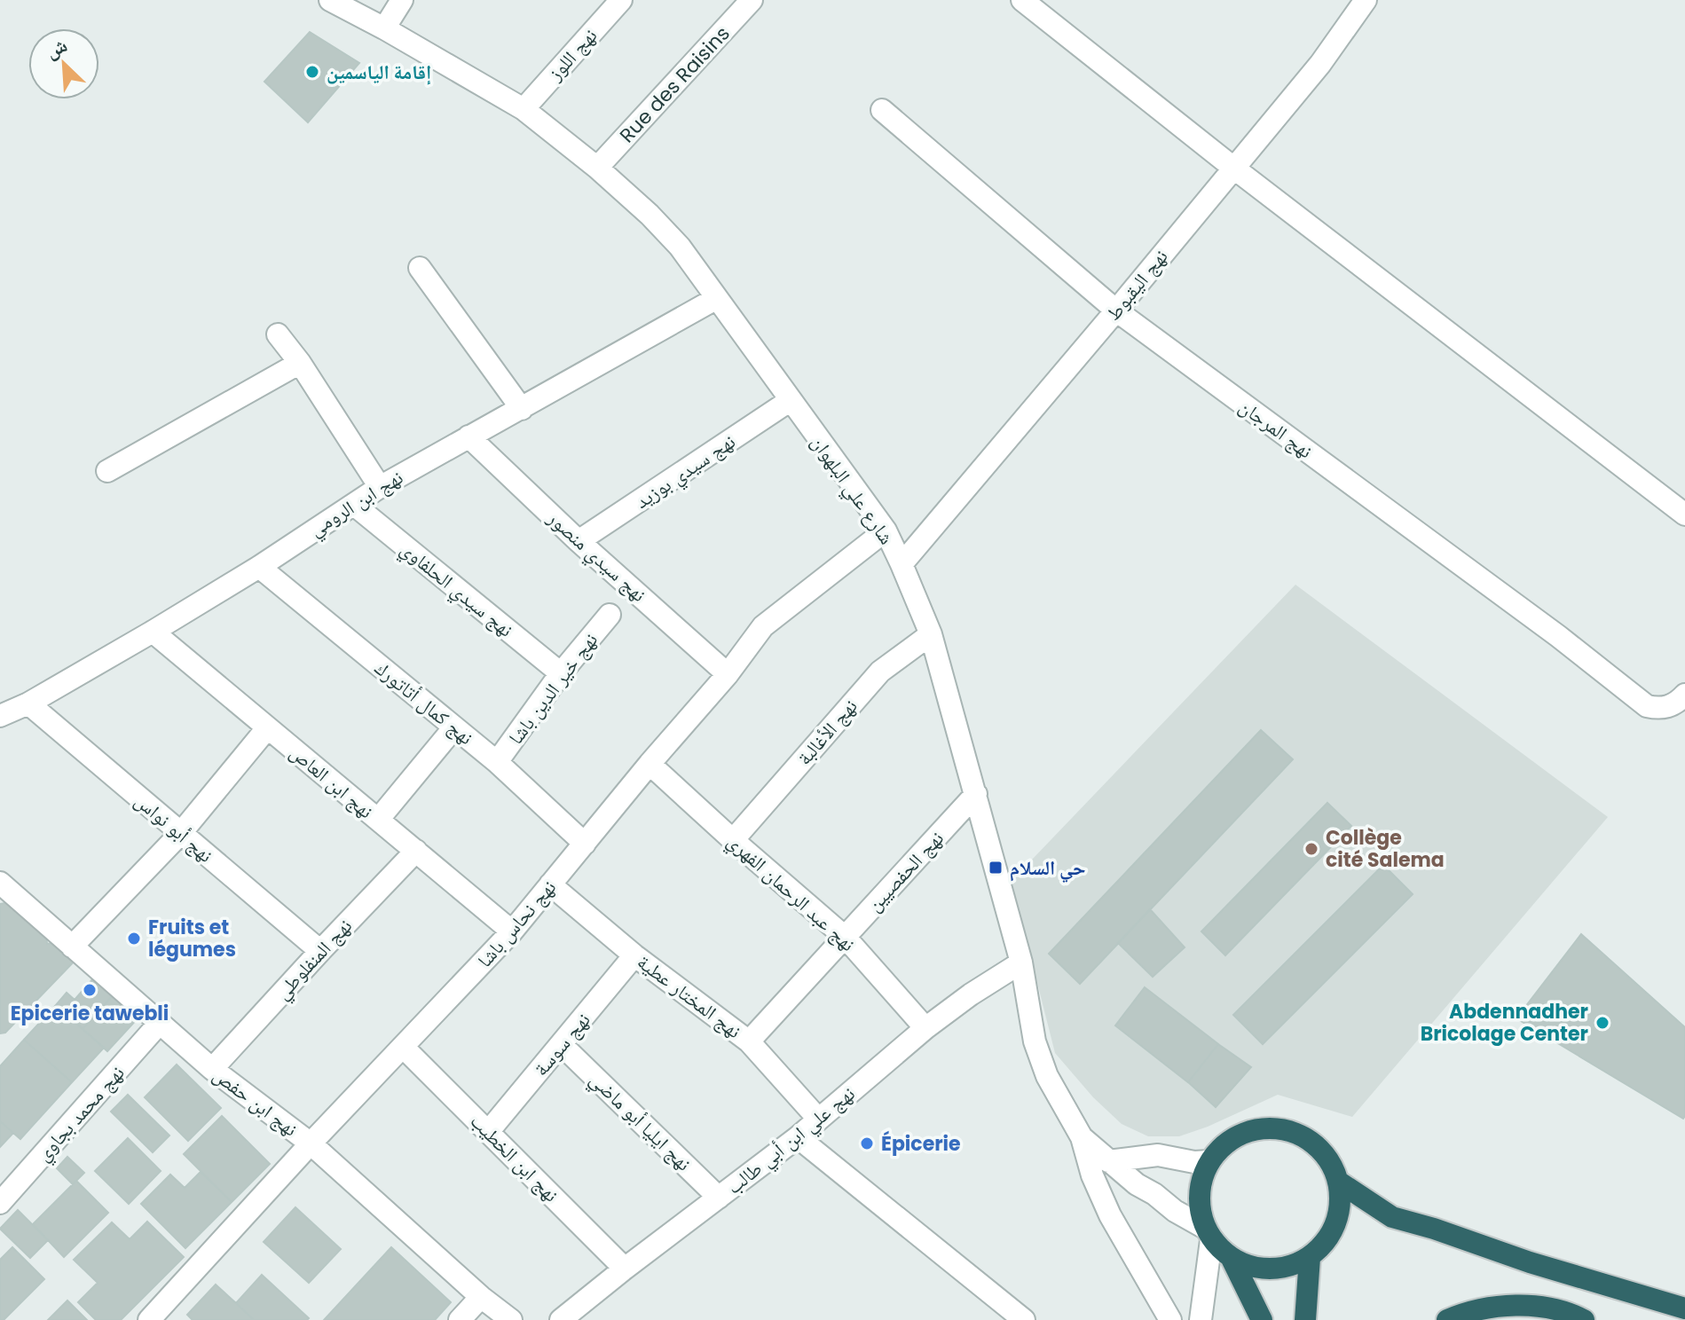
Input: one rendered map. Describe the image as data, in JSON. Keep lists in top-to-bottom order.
{
  "streets": {
    "street": [
      "نهج اللوز",
      "Rue des Raisins",
      "نهج اليقبوط",
      "نهج المرجان",
      "نهج سيدي بوزيد",
      "شارع علي البلهوان",
      "نهج ابن الرومي",
      "نهج سيدي منصور",
      "نهج سيدي الحلفاوي",
      "نهج خير الدين باشا",
      "نهج كمال أتاتورك",
      "نهج الأغالبة",
      "نهج ابن العاص",
      "نهج أبو نواس",
      "نهج الحفصيين",
      "نهج عبد الرحمان الفهري",
      "نهج نحاس باشا",
      "نهج المنفلوطي",
      "نهج المختار عطية",
      "نهج سوسة",
      "نهج ابن حفص",
      "نهج محمد بجاوي",
      "نهج ايليا أبو ماضي",
      "نهج علي ابن أبي طالب",
      "نهج ابن الخطيب"
    ]
  },
  "crossings": [
    ["نهج اللوز", "شارع علي البلهوان"],
    ["Rue des Raisins", "شارع علي البلهوان"],
    ["نهج اليقبوط", "نهج المرجان"],
    ["نهج اليقبوط", "شارع علي البلهوان"],
    ["نهج سيدي بوزيد", "شارع علي البلهوان"],
    ["نهج سيدي بوزيد", "نهج سيدي منصور"],
    ["شارع علي البلهوان", "نهج ابن الرومي"],
    ["شارع علي البلهوان", "نهج الأغالبة"],
    ["شارع علي البلهوان", "نهج الحفصيين"],
    ["شارع علي البلهوان", "نهج نحاس باشا"],
    ["شارع علي البلهوان", "نهج علي ابن أبي طالب"],
    ["نهج ابن الرومي", "نهج سيدي منصور"],
    ["نهج ابن الرومي", "نهج سيدي الحلفاوي"],
    ["نهج ابن الرومي", "نهج كمال أتاتورك"],
    ["نهج ابن الرومي", "نهج ابن العاص"],
    ["نهج ابن الرومي", "نهج أبو نواس"],
    ["نهج سيدي منصور", "نهج نحاس باشا"],
    ["نهج سيدي الحلفاوي", "نهج خير الدين باشا"],
    ["نهج خير الدين باشا", "نهج كمال أتاتورك"],
    ["نهج كمال أتاتورك", "نهج نحاس باشا"],
    ["نهج الأغالبة", "نهج عبد الرحمان الفهري"],
    ["نهج ابن العاص", "نهج نحاس باشا"],
    ["نهج ابن العاص", "نهج المنفلوطي"],
    ["نهج أبو نواس", "نهج المنفلوطي"],
    ["نهج الحفصيين", "نهج عبد الرحمان الفهري"],
    ["نهج الحفصيين", "نهج المختار عطية"],
    ["نهج عبد الرحمان الفهري", "نهج نحاس باشا"],
    ["نهج عبد الرحمان الفهري", "نهج علي ابن أبي طالب"],
    ["نهج نحاس باشا", "نهج المختار عطية"],
    ["نهج نحاس باشا", "نهج ابن حفص"],
    ["نهج نحاس باشا", "نهج ابن الخطيب"],
    ["نهج المنفلوطي", "نهج ابن حفص"],
    ["نهج المختار عطية", "نهج سوسة"],
    ["نهج المختار عطية", "نهج علي ابن أبي طالب"],
    ["نهج سوسة", "نهج ايليا أبو ماضي"],
    ["نهج سوسة", "نهج ابن الخطيب"],
    ["نهج ابن حفص", "نهج محمد بجاوي"],
    ["نهج ايليا أبو ماضي", "نهج علي ابن أبي طالب"],
    ["نهج علي ابن أبي طالب", "نهج ابن الخطيب"]
  ],
  "places": {
    "other": [
      "إقامة الياسمين",
      "Collège cité Salema",
      "Fruits et légumes",
      "Epicerie tawebli",
      "Abdennadher Bricolage Center",
      "Épicerie"
    ],
    "transit": ["حي السلام"]
  },
  "north": "top left"
}
